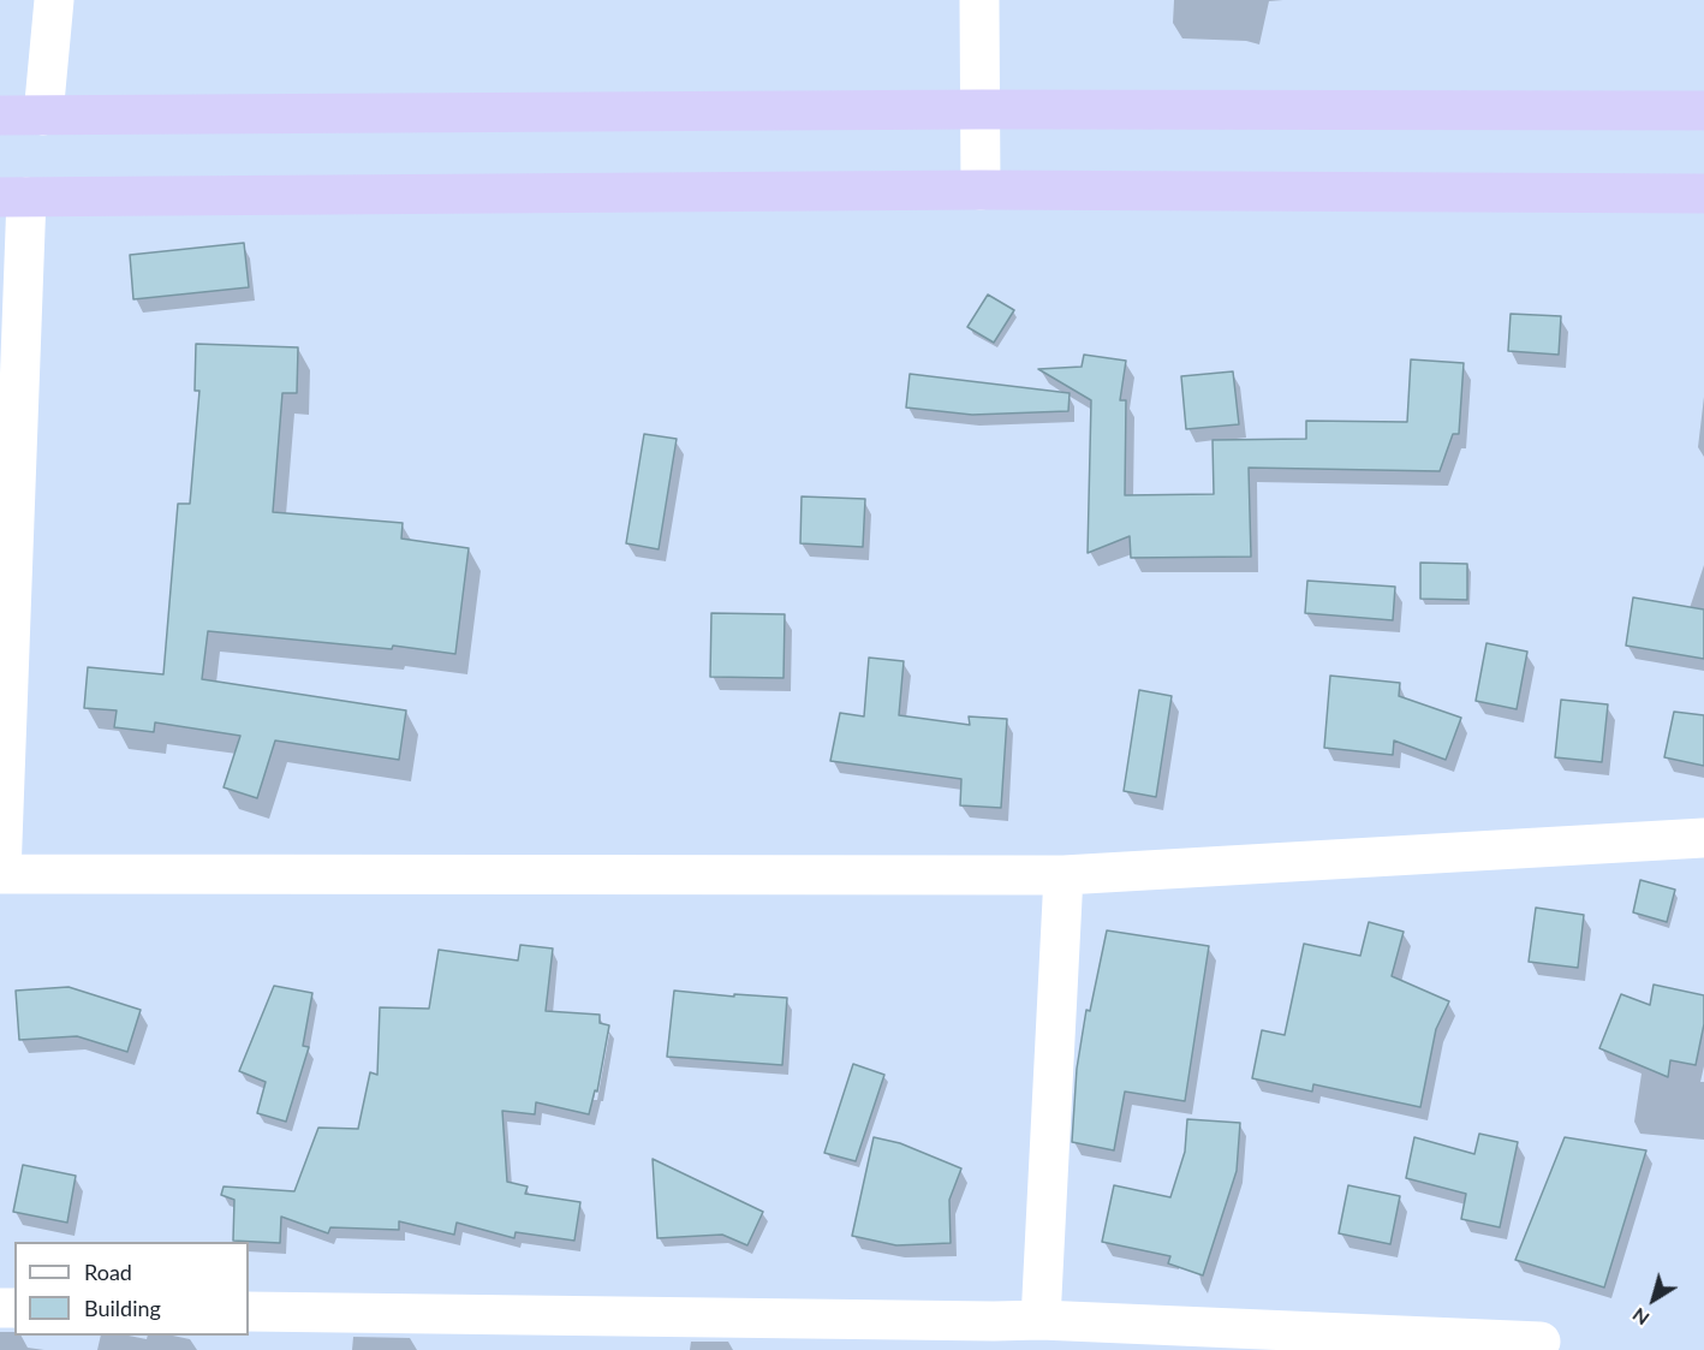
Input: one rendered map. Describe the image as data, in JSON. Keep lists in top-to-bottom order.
{
  "legend": ["Road", "Building"],
  "north": "bottom left"
}
